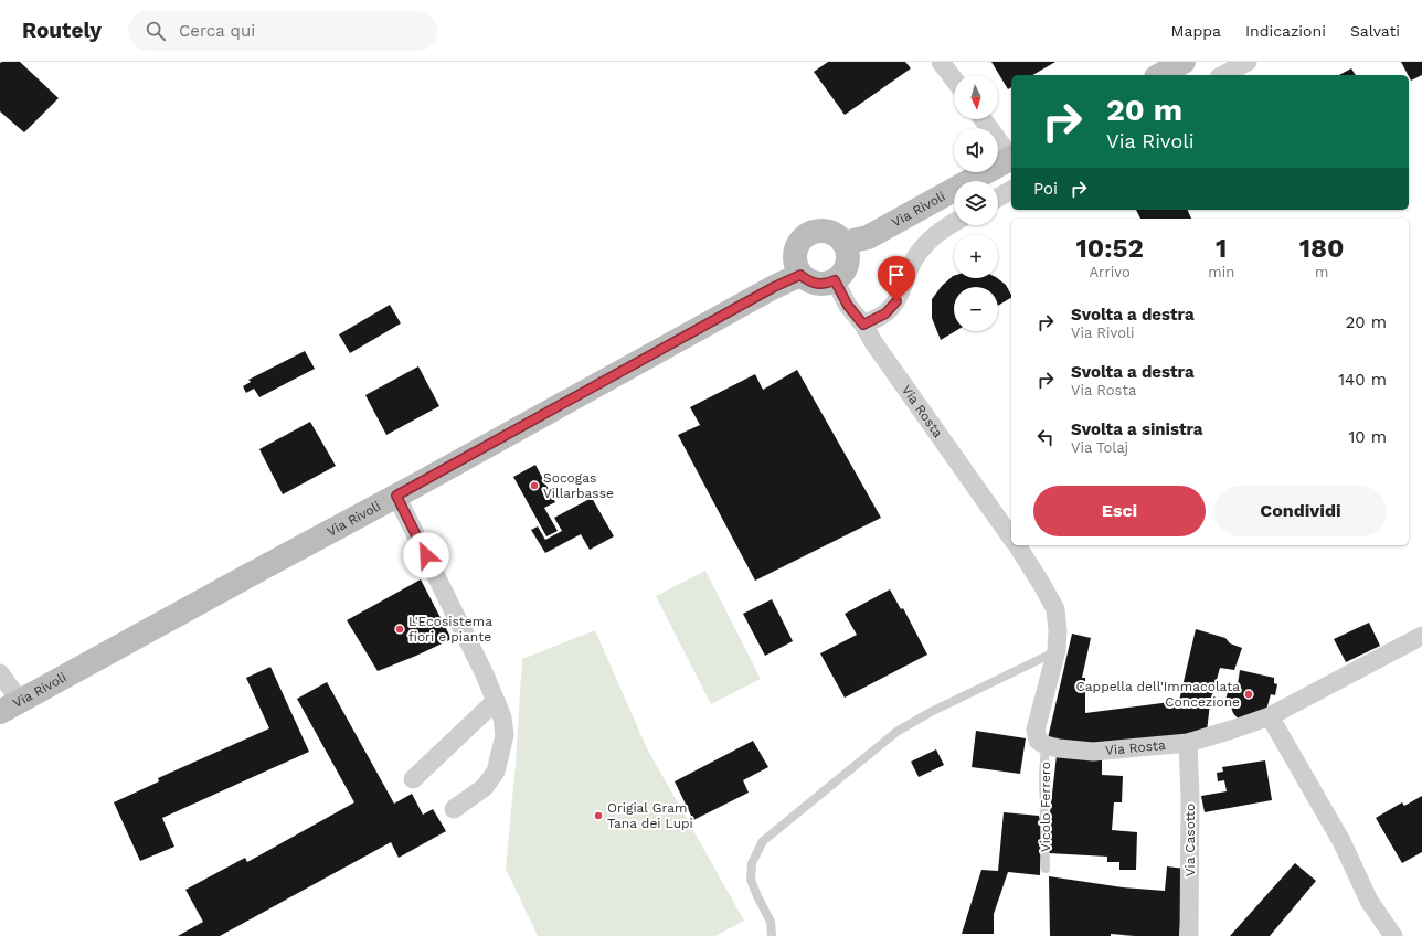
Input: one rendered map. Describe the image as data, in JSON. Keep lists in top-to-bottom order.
{
  "streets": {
    "street": ["Via Rivoli", "Via Rosta", "Via Casotto"],
    "lane": ["Vicolo Ferrero"]
  },
  "crossings": [
    ["Via Rivoli", "Via Rosta"],
    ["Via Rosta", "Vicolo Ferrero"],
    ["Via Rosta", "Via Casotto"]
  ],
  "places": [
    "Socogas Villarbasse",
    "L'Ecosistema fiori e piante",
    "Cappella dell'Immacolata Concezione",
    "Origial Gram Tana dei Lupi"
  ],
  "north": "bottom",
  "page": {
    "header": "Routely",
    "search": "Cerca qui",
    "nav": ["Mappa", "Indicazioni", "Salvati"],
    "map_buttons": ["+", "−"],
    "turn": ["20 m", "Via Rivoli"],
    "then": "Poi",
    "eta": [
      "10:52",
      "Arrivo",
      "1",
      "min",
      "180",
      "m"
    ],
    "list": [
      {
        "name": "Svolta a destra",
        "note": "Via Rivoli",
        "value": "20 m"
      },
      {
        "name": "Svolta a destra",
        "note": "Via Rosta",
        "value": "140 m"
      },
      {
        "name": "Svolta a sinistra",
        "note": "Via Tolaj",
        "value": "10 m"
      }
    ],
    "buttons": ["Esci", "Condividi"]
  }
}
